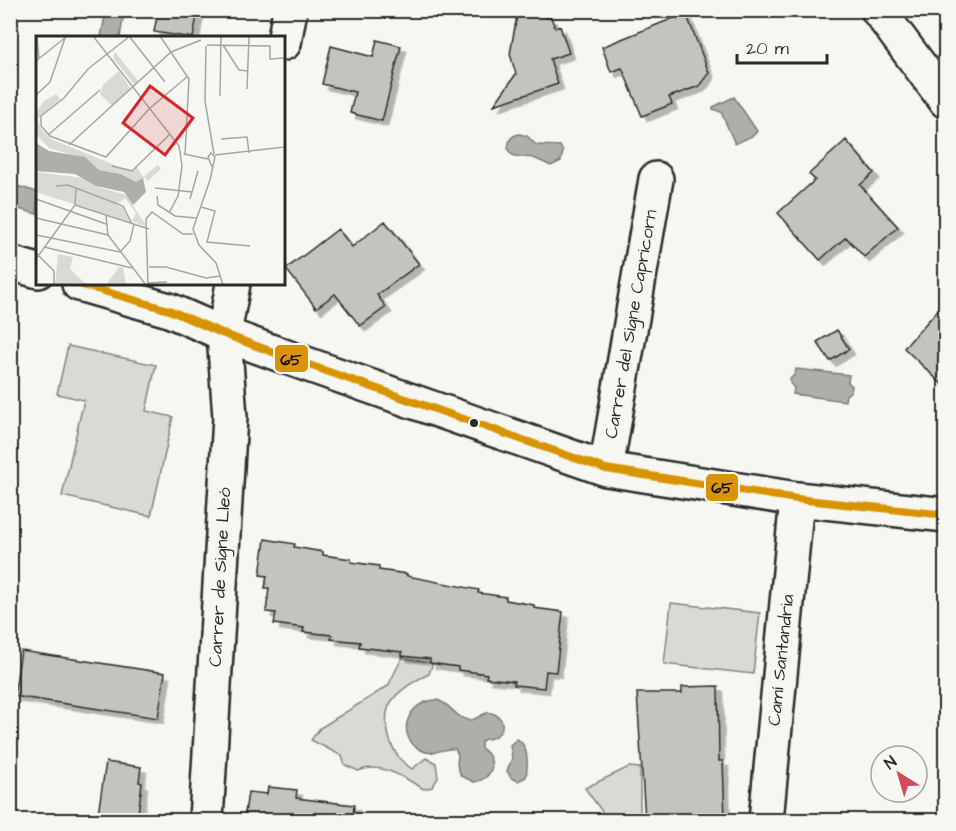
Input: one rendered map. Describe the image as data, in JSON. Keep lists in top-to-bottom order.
{
  "streets": {
    "street": ["Carrer del Signe Capricorn", "Carrer de Signe Lleó", "Camí Santandria"]
  },
  "lines": ["transit line 65"],
  "scale_bar": "20 m",
  "north": "top left"
}
